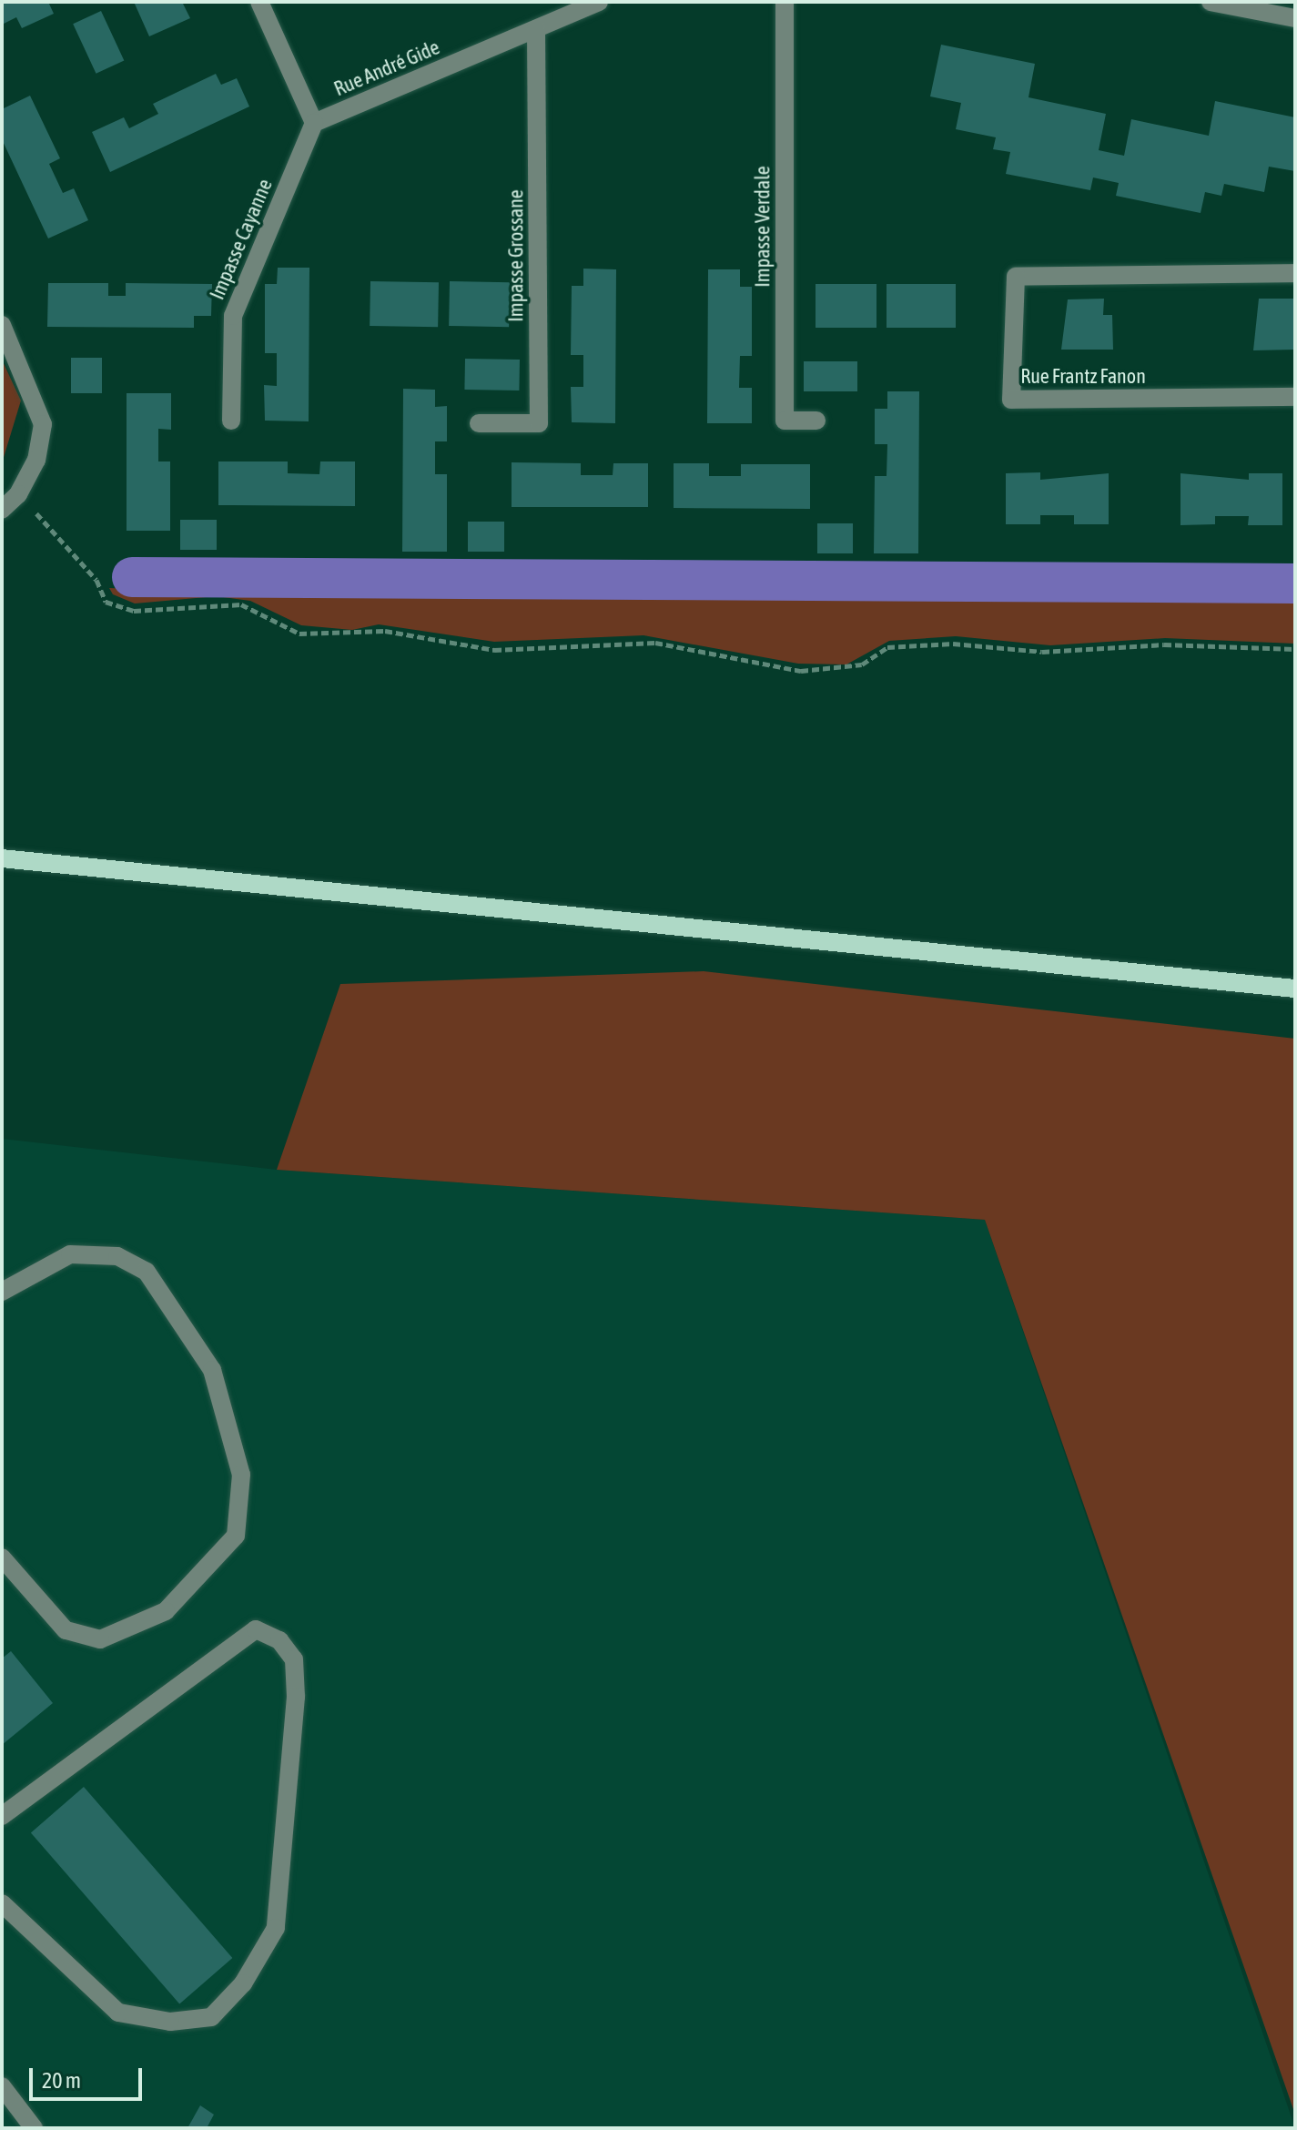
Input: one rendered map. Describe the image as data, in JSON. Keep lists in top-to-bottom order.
{
  "streets": {
    "street": [
      "Rue André Gide",
      "Impasse Verdale",
      "Impasse Cayanne",
      "Impasse Grossane",
      "Rue Frantz Fanon"
    ]
  },
  "crossings": [
    ["Rue André Gide", "Impasse Cayanne"],
    ["Rue André Gide", "Impasse Grossane"]
  ],
  "scale_bar": "20 m"
}
